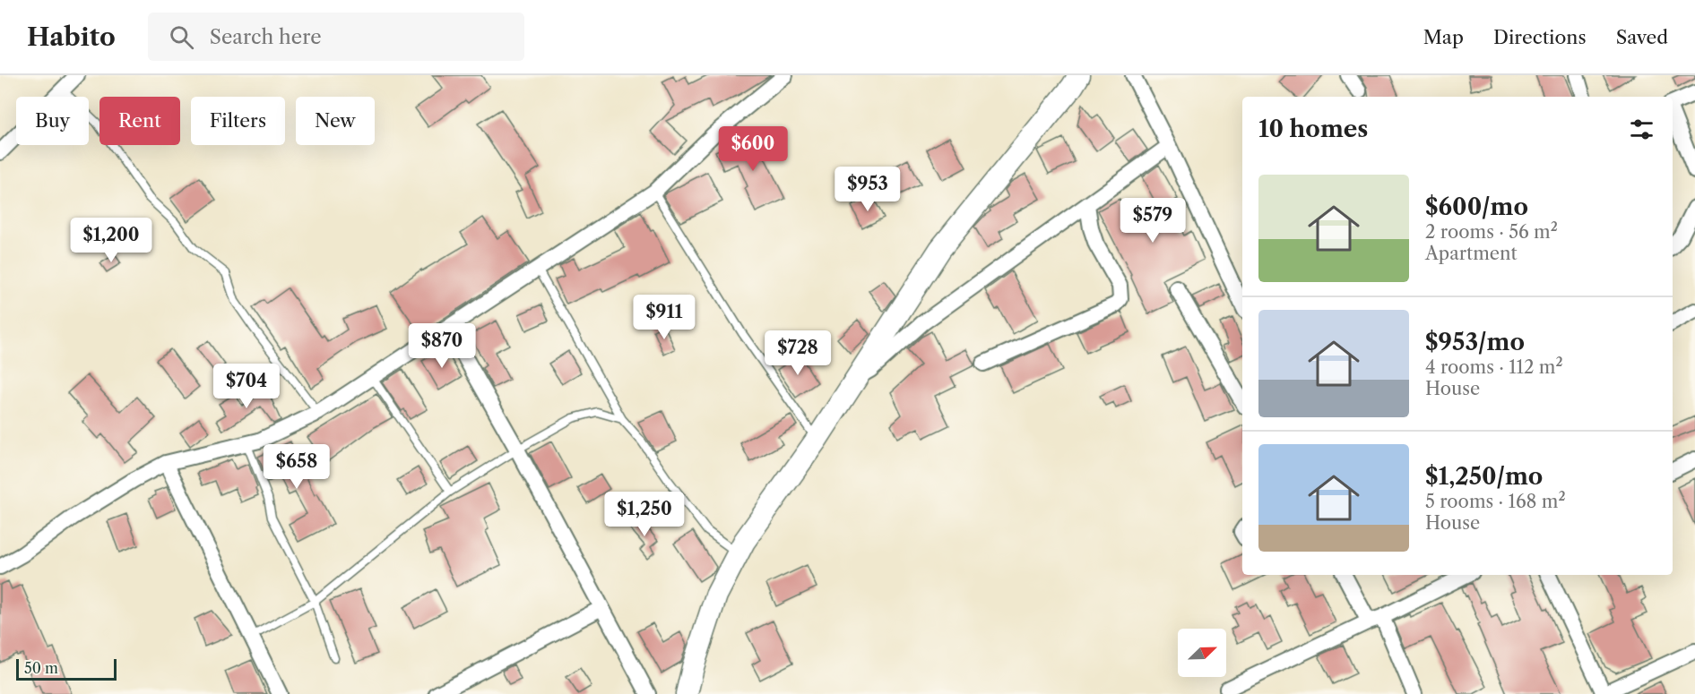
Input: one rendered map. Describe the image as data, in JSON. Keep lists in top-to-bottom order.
{
  "scale_bar": "50 m",
  "north": "top right",
  "page": {
    "header": "Habito",
    "search": "Search here",
    "nav": ["Map", "Directions", "Saved"],
    "chip": [
      "Buy",
      "Rent",
      "Filters",
      "New"
    ],
    "heading": "10 homes",
    "price": [
      "$600",
      "$953",
      "$579",
      "$1,200",
      "$911",
      "$870",
      "$728",
      "$704",
      "$658",
      "$1,250"
    ],
    "list": [
      {
        "name": "$600/mo",
        "note": "2 rooms · 56 m² · Apartment"
      },
      {
        "name": "$953/mo",
        "note": "4 rooms · 112 m² · House"
      },
      {
        "name": "$1,250/mo",
        "note": "5 rooms · 168 m² · House"
      }
    ],
    "scale": "50 m"
  }
}
